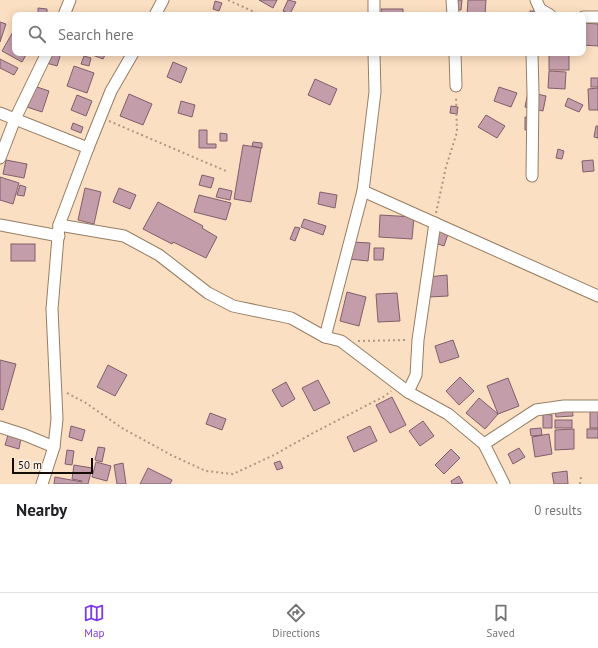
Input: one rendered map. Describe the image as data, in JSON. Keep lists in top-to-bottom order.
{
  "scale_bar": "50 m",
  "page": {
    "search": "Search here",
    "scale": "50 m",
    "heading": ["Nearby", "0 results"],
    "nav": ["Map", "Directions", "Saved"]
  }
}
